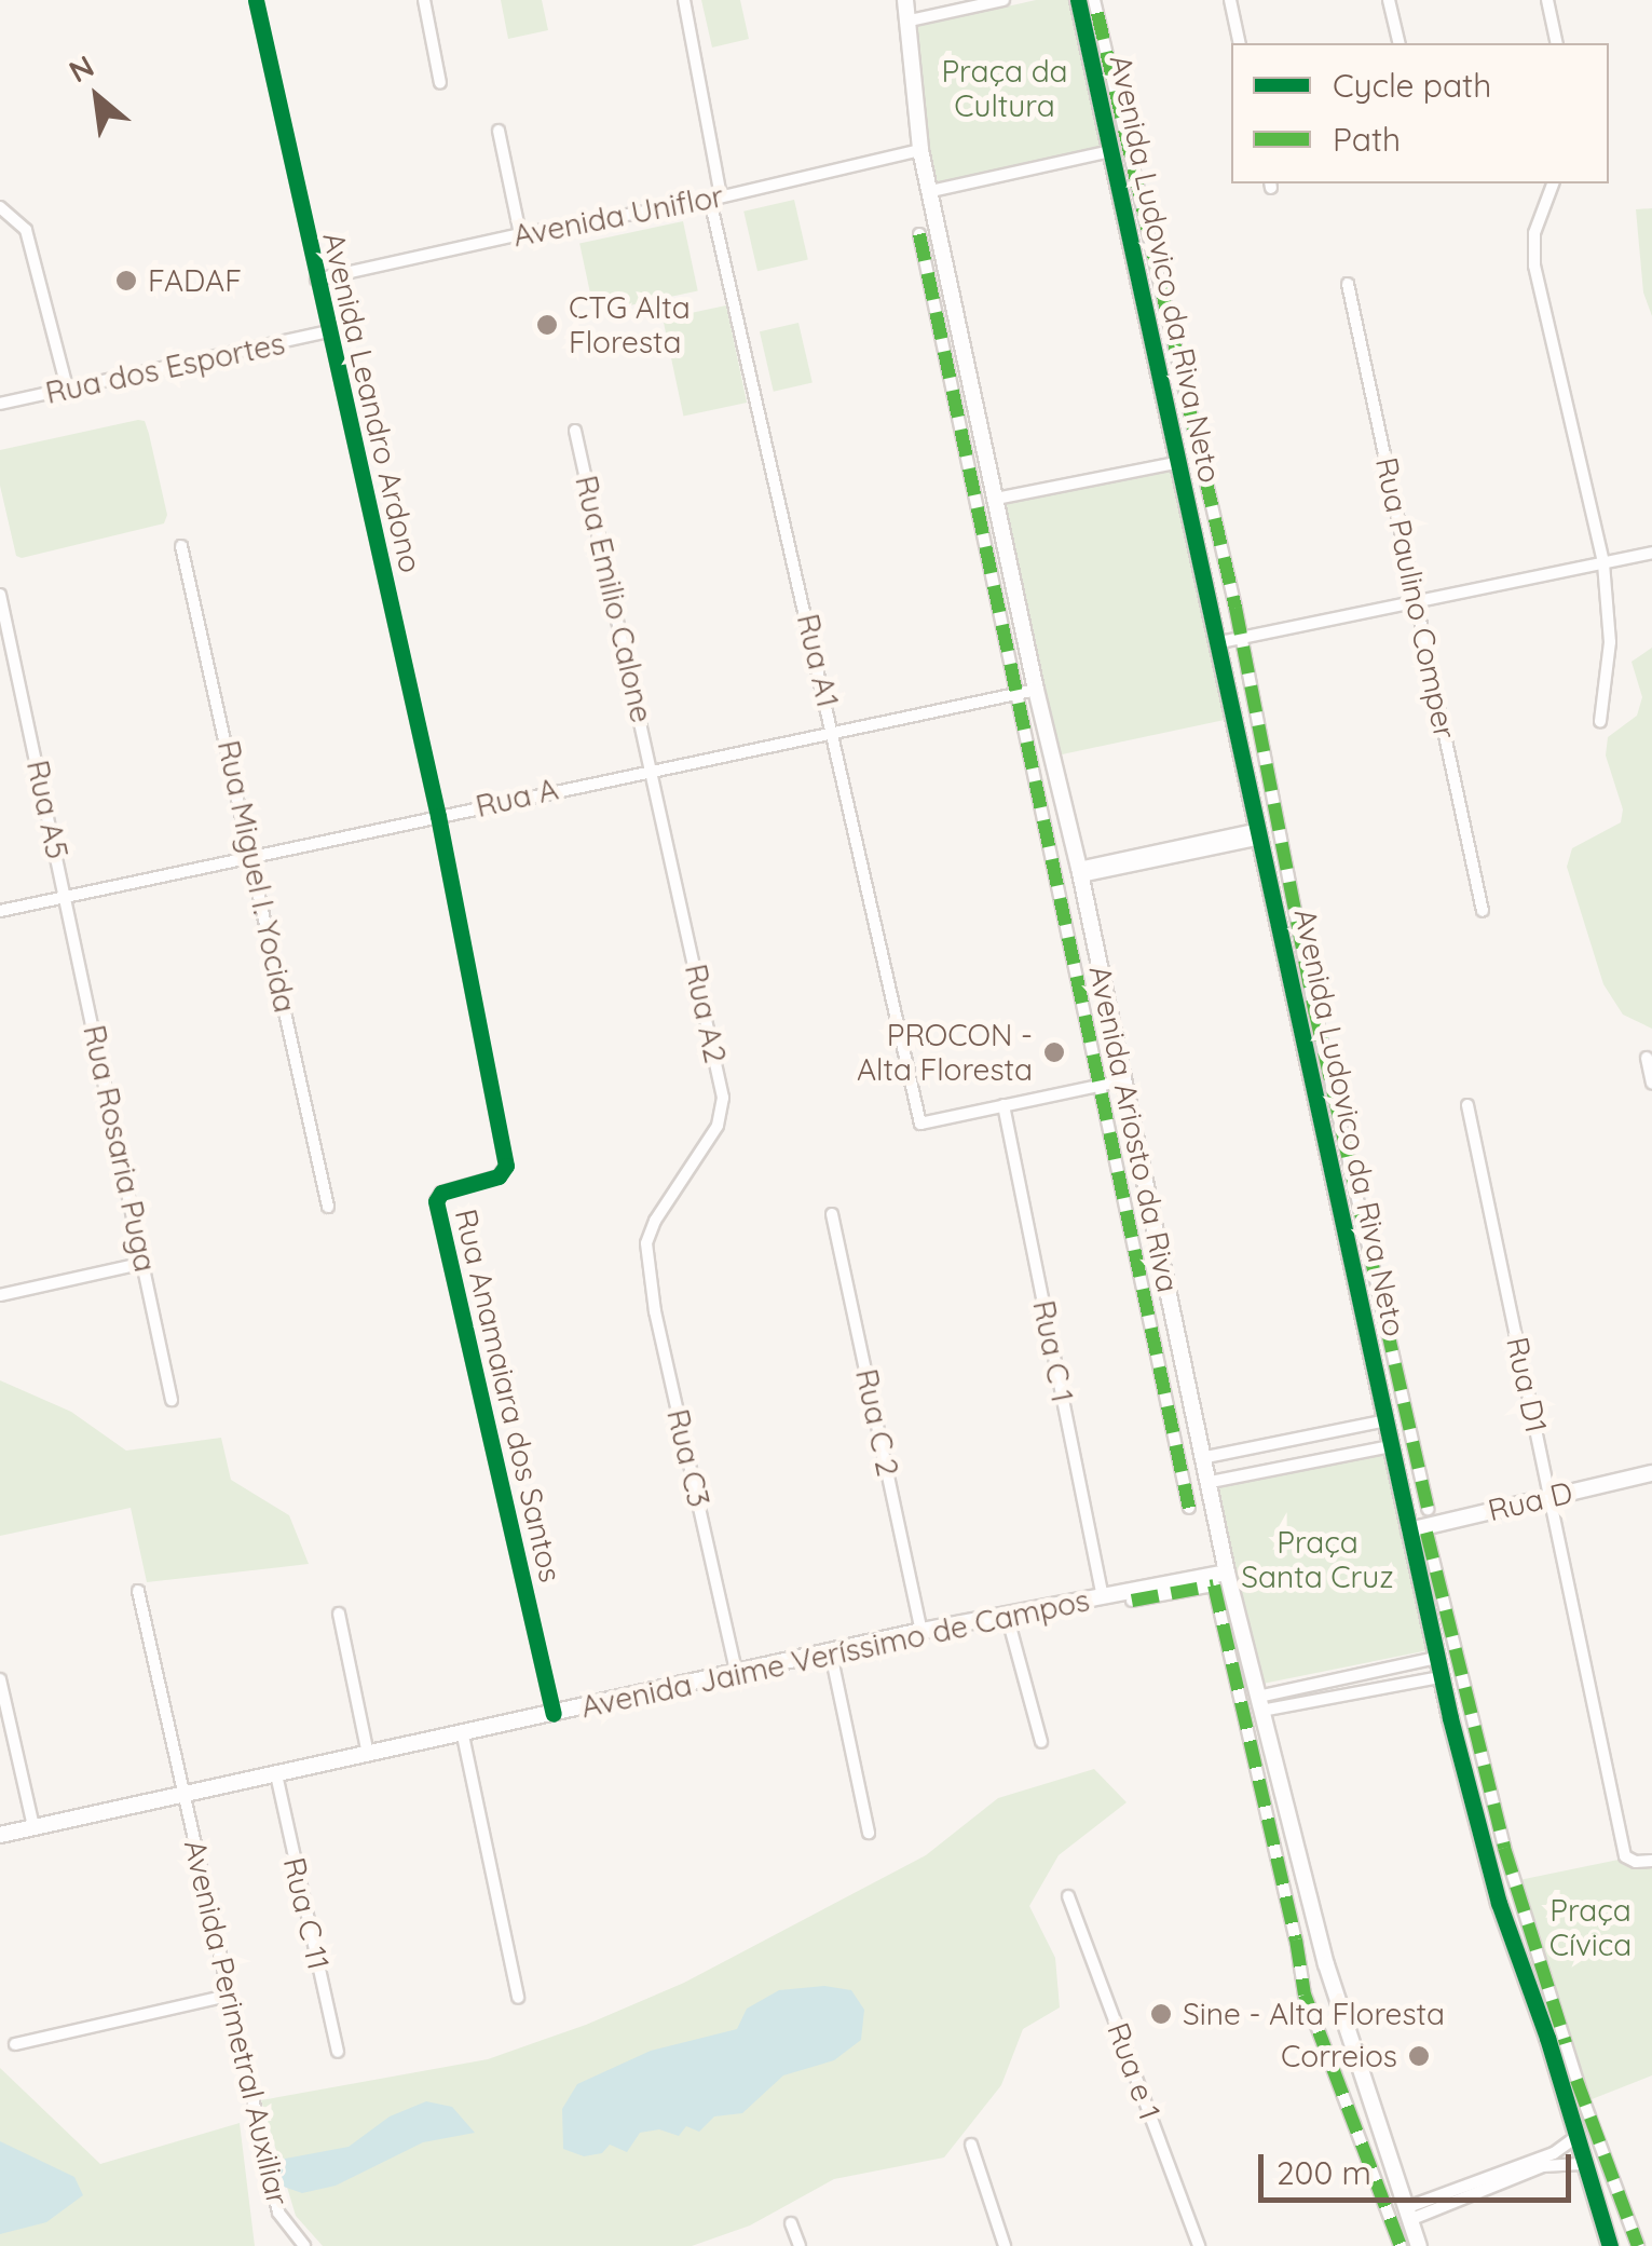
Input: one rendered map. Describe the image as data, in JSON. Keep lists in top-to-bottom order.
{
  "streets": {
    "street": [
      "Avenida Uniflor",
      "Avenida Ludovico da Riva Neto",
      "Rua dos Esportes",
      "Avenida Leandro Ardono",
      "Rua Paulino Comper",
      "Rua Emilio Calone",
      "Rua A1",
      "Rua A",
      "Rua A5",
      "Rua Miguel I. Yocida",
      "Rua A2",
      "Avenida Ariosto da Riva",
      "Rua Rosaria Puga",
      "Rua C 1",
      "Rua D1",
      "Rua Anamaiara dos Santos",
      "Rua C 2",
      "Rua C3",
      "Rua D",
      "Avenida Jaime Veríssimo de Campos",
      "Rua C 11",
      "Avenida Perimetral Auxiliar",
      "Rua e 1"
    ]
  },
  "crossings": [
    ["Avenida Uniflor", "Avenida Leandro Ardono"],
    ["Avenida Uniflor", "Rua A1"],
    ["Avenida Uniflor", "Avenida Ariosto da Riva"],
    ["Avenida Ludovico da Riva Neto", "Rua D"],
    ["Rua dos Esportes", "Avenida Leandro Ardono"],
    ["Avenida Leandro Ardono", "Rua A"],
    ["Avenida Leandro Ardono", "Rua Anamaiara dos Santos"],
    ["Rua Emilio Calone", "Rua A"],
    ["Rua Emilio Calone", "Rua A2"],
    ["Rua A1", "Rua A"],
    ["Rua A1", "Rua C 1"],
    ["Rua A", "Rua A5"],
    ["Rua A", "Rua Miguel I. Yocida"],
    ["Rua A", "Rua A2"],
    ["Rua A", "Avenida Ariosto da Riva"],
    ["Rua A", "Rua Rosaria Puga"],
    ["Rua A", "Rua Anamaiara dos Santos"],
    ["Rua A5", "Rua Rosaria Puga"],
    ["Rua A2", "Rua C3"],
    ["Avenida Ariosto da Riva", "Avenida Jaime Veríssimo de Campos"],
    ["Rua C 1", "Avenida Jaime Veríssimo de Campos"],
    ["Rua D1", "Rua D"],
    ["Rua Anamaiara dos Santos", "Avenida Jaime Veríssimo de Campos"],
    ["Rua C 2", "Avenida Jaime Veríssimo de Campos"],
    ["Rua C3", "Avenida Jaime Veríssimo de Campos"],
    ["Avenida Jaime Veríssimo de Campos", "Rua C 11"],
    ["Avenida Jaime Veríssimo de Campos", "Avenida Perimetral Auxiliar"]
  ],
  "parks": ["Praça da Cultura", "Praça Santa Cruz", "Praça Cívica"],
  "places": [
    "FADAF",
    "CTG Alta Floresta",
    "PROCON - Alta Floresta",
    "Sine - Alta Floresta",
    "Correios"
  ],
  "legend": ["Cycle path", "Path"],
  "scale_bar": "200 m",
  "north": "top left"
}
